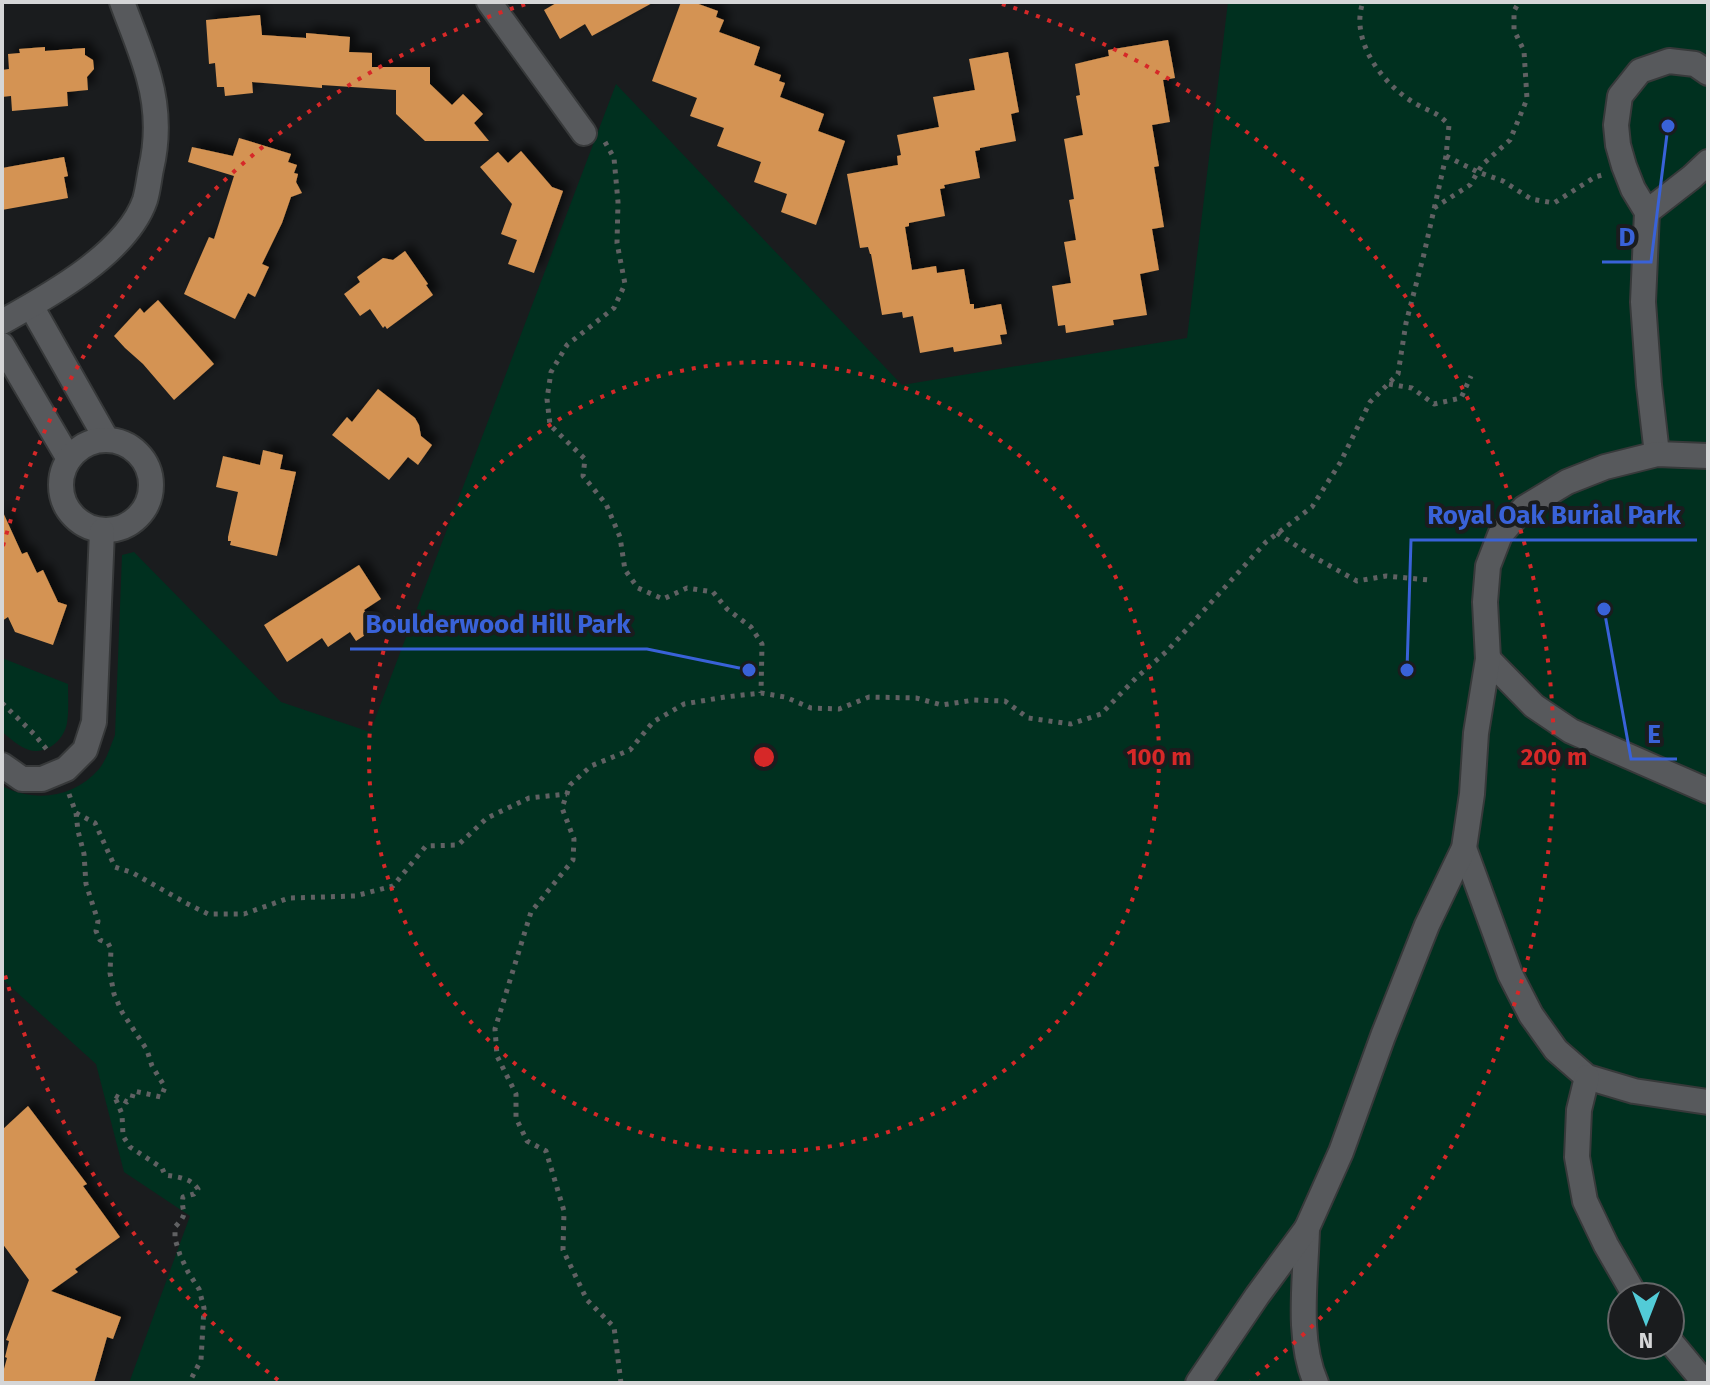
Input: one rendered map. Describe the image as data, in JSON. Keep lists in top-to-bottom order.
{
  "places": [
    "D",
    "E",
    "Boulderwood Hill Park",
    "Royal Oak Burial Park"
  ],
  "north": "bottom",
  "rings": ["100 m", "200 m"]
}
